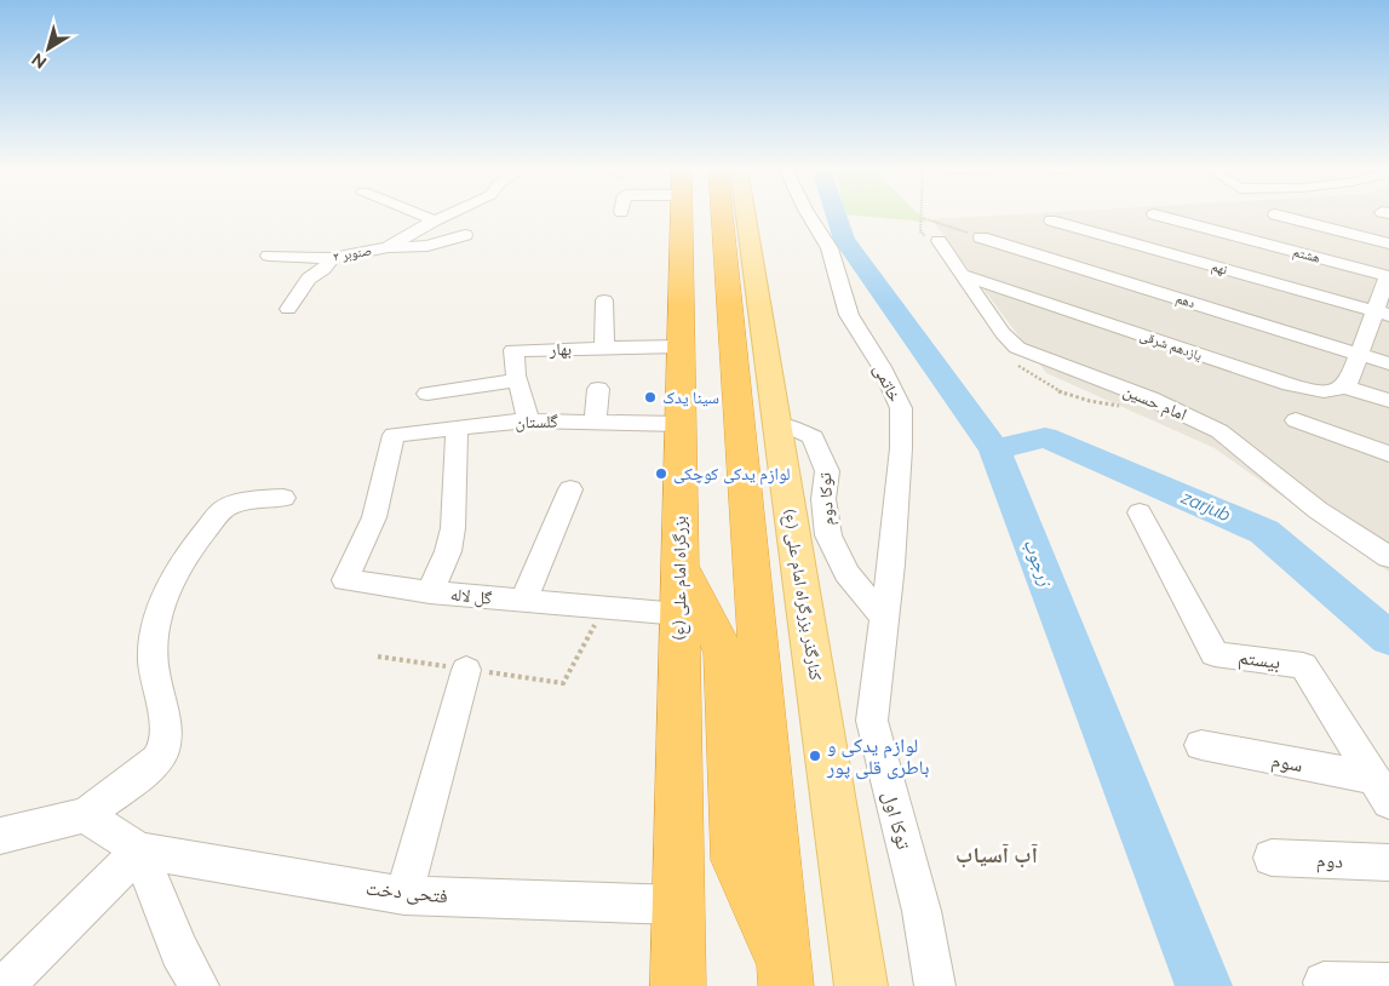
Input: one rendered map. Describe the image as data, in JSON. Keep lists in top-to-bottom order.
{
  "streets": {
    "highway": ["بزرگراه امام علی (ع)"],
    "main road": ["کنارگذر بزرگراه امام علی (ع)"],
    "street": [
      "صنوبر ۲",
      "هشتم",
      "نهم",
      "دهم",
      "یازدهم شرقی",
      "بهار",
      "خاتمی",
      "امام حسین",
      "گلستان",
      "توکا دوم",
      "گل لاله",
      "بیستم",
      "سوم",
      "توکا اول",
      "دوم",
      "فتحی دخت"
    ]
  },
  "crossings": [
    ["یازدهم شرقی", "امام حسین"],
    ["بهار", "گلستان"],
    ["بهار", "بزرگراه امام علی (ع)"],
    ["خاتمی", "توکا دوم"],
    ["خاتمی", "توکا اول"],
    ["گلستان", "بزرگراه امام علی (ع)"],
    ["گلستان", "گل لاله"],
    ["توکا دوم", "کنارگذر بزرگراه امام علی (ع)"],
    ["توکا دوم", "توکا اول"],
    ["بزرگراه امام علی (ع)", "گل لاله"],
    ["بزرگراه امام علی (ع)", "فتحی دخت"],
    ["بیستم", "سوم"]
  ],
  "districts": ["آب آسیاب"],
  "water": ["zarjub", "زرجوب"],
  "places": ["سینا یدک", "لوازم یدکی کوچکی", "لوازم یدکی و باطری قلی پور"],
  "north": "bottom left"
}
